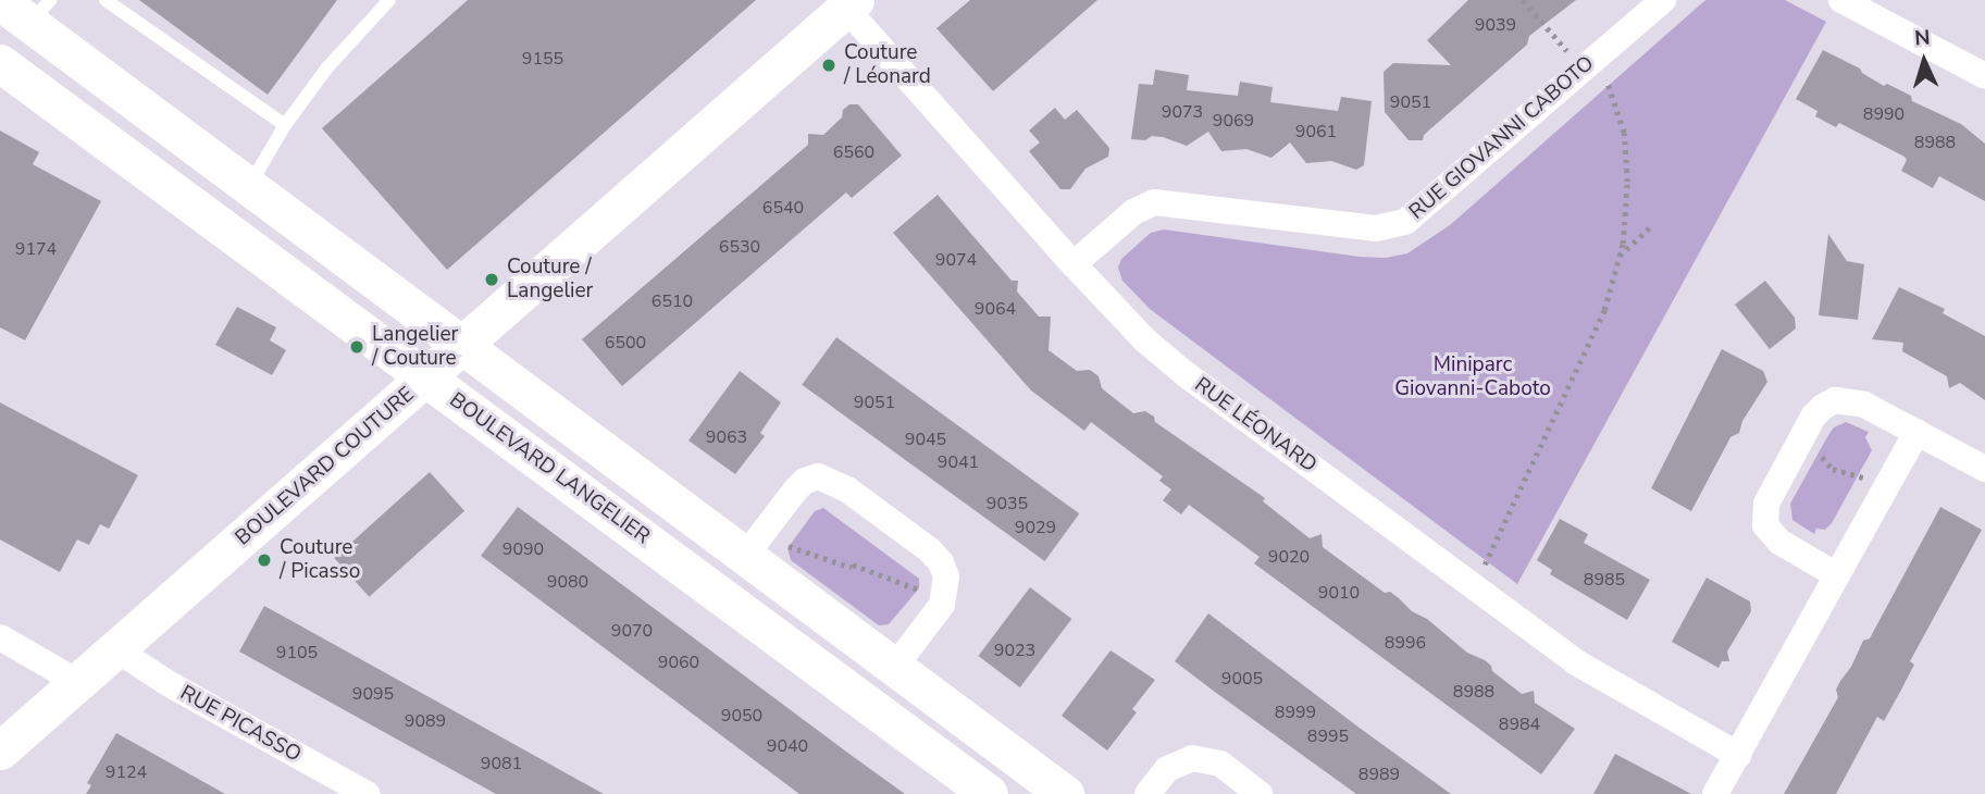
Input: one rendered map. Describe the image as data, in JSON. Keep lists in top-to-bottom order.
{
  "streets": {
    "main road": ["BOULEVARD COUTURE", "BOULEVARD LANGELIER"],
    "street": ["RUE GIOVANNI CABOTO", "RUE LÉONARD", "RUE PICASSO"]
  },
  "crossings": [
    ["RUE GIOVANNI CABOTO", "RUE LÉONARD"],
    ["RUE LÉONARD", "BOULEVARD COUTURE"],
    ["BOULEVARD COUTURE", "BOULEVARD LANGELIER"],
    ["BOULEVARD COUTURE", "RUE PICASSO"]
  ],
  "parks": ["Miniparc Giovanni-Caboto"],
  "places": [
    "Couture / Léonard",
    "Couture / Langelier",
    "Langelier / Couture",
    "Couture / Picasso"
  ],
  "house_numbers": [
    "9039",
    "9155",
    "9051",
    "9073",
    "8990",
    "9069",
    "9061",
    "8988",
    "6560",
    "6540",
    "6530",
    "9174",
    "9074",
    "6510",
    "9064",
    "6500",
    "9051",
    "9063",
    "9045",
    "9041",
    "9035",
    "9029",
    "9090",
    "9020",
    "8985",
    "9080",
    "9010",
    "9070",
    "8996",
    "9023",
    "9105",
    "9060",
    "9005",
    "8988",
    "9095",
    "8999",
    "9050",
    "9089",
    "8984",
    "8995",
    "9040",
    "9081",
    "9124",
    "8989"
  ],
  "north": "top"
}
